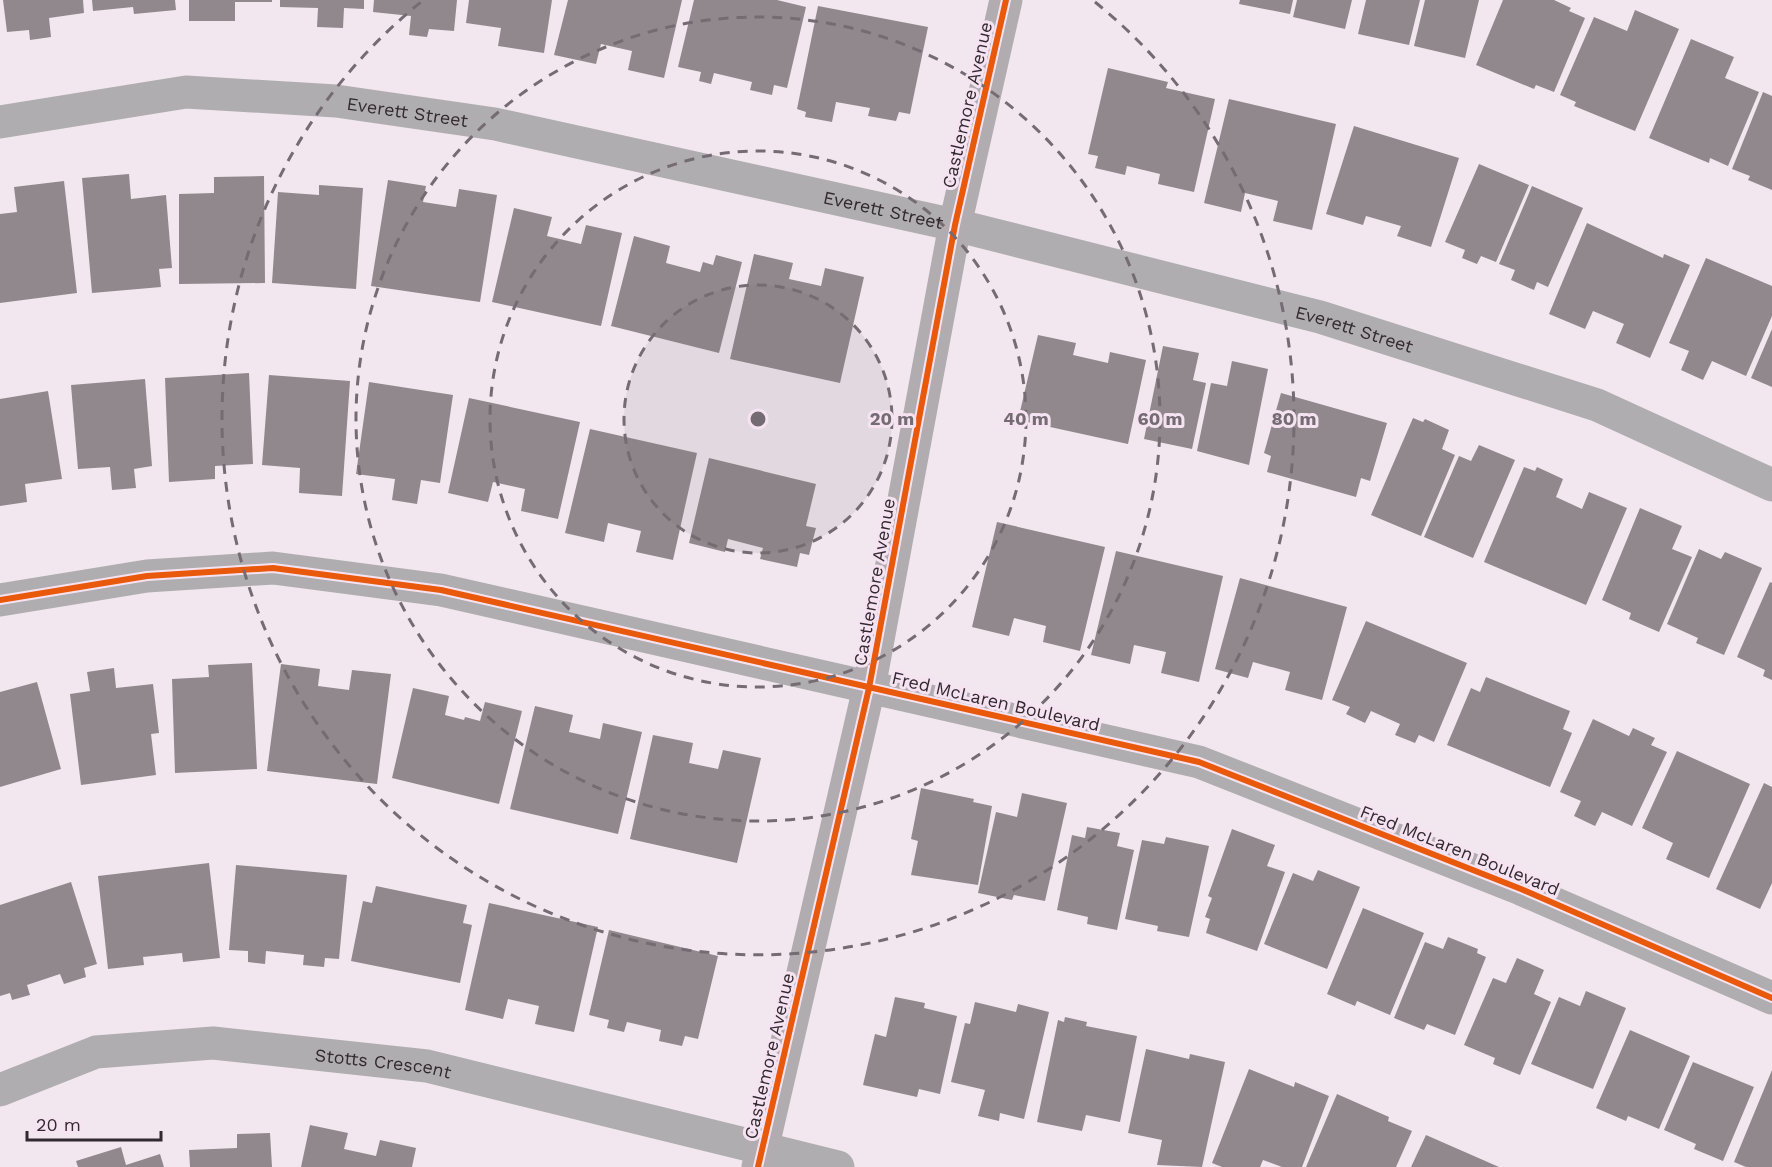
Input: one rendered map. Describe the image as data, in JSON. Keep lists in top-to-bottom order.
{
  "streets": {
    "street": [
      "Castlemore Avenue",
      "Everett Street",
      "Fred McLaren Boulevard",
      "Stotts Crescent"
    ]
  },
  "crossings": [
    ["Castlemore Avenue", "Everett Street"],
    ["Castlemore Avenue", "Fred McLaren Boulevard"],
    ["Castlemore Avenue", "Stotts Crescent"]
  ],
  "scale_bar": "20 m",
  "rings": [
    "20 m",
    "40 m",
    "60 m",
    "80 m"
  ]
}
